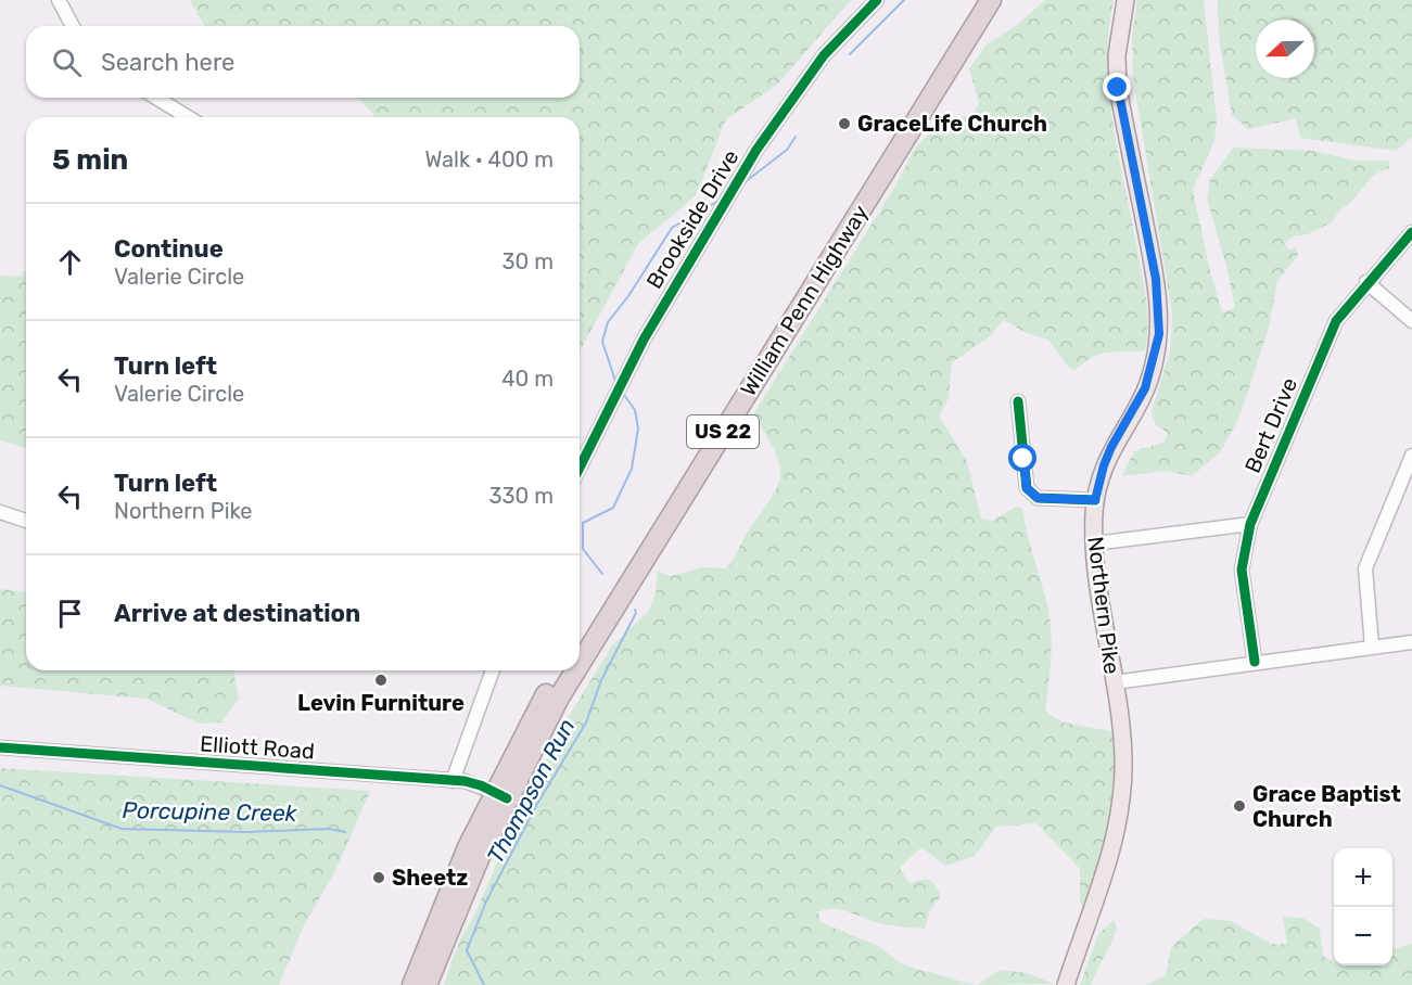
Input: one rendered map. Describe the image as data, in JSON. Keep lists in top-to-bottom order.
{
  "streets": {
    "highway": ["William Penn Highway", "US 22"],
    "main road": ["Northern Pike"],
    "street": ["Brookside Drive", "Bert Drive", "Elliott Road"]
  },
  "crossings": [
    ["William Penn Highway", "Elliott Road"]
  ],
  "water": ["Thompson Run", "Porcupine Creek"],
  "places": [
    "GraceLife Church",
    "Levin Furniture",
    "Grace Baptist Church",
    "Sheetz"
  ],
  "north": "left",
  "page": {
    "search": "Search here",
    "heading": ["5 min", "Walk · 400 m"],
    "list": [
      ["Continue", "Valerie Circle", "30 m"],
      ["Turn left", "Valerie Circle", "40 m"],
      ["Turn left", "Northern Pike", "330 m"],
      "Arrive at destination"
    ],
    "map_buttons": ["+", "−"]
  }
}
